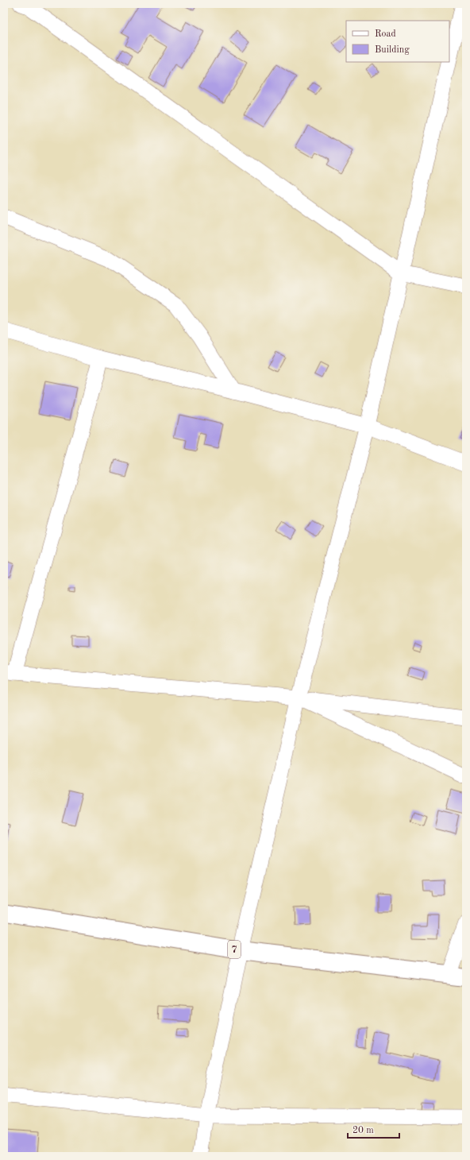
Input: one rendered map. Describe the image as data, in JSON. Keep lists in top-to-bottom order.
{
  "streets": {
    "highway": ["7"]
  },
  "legend": ["Road", "Building"],
  "scale_bar": "20 m"
}
